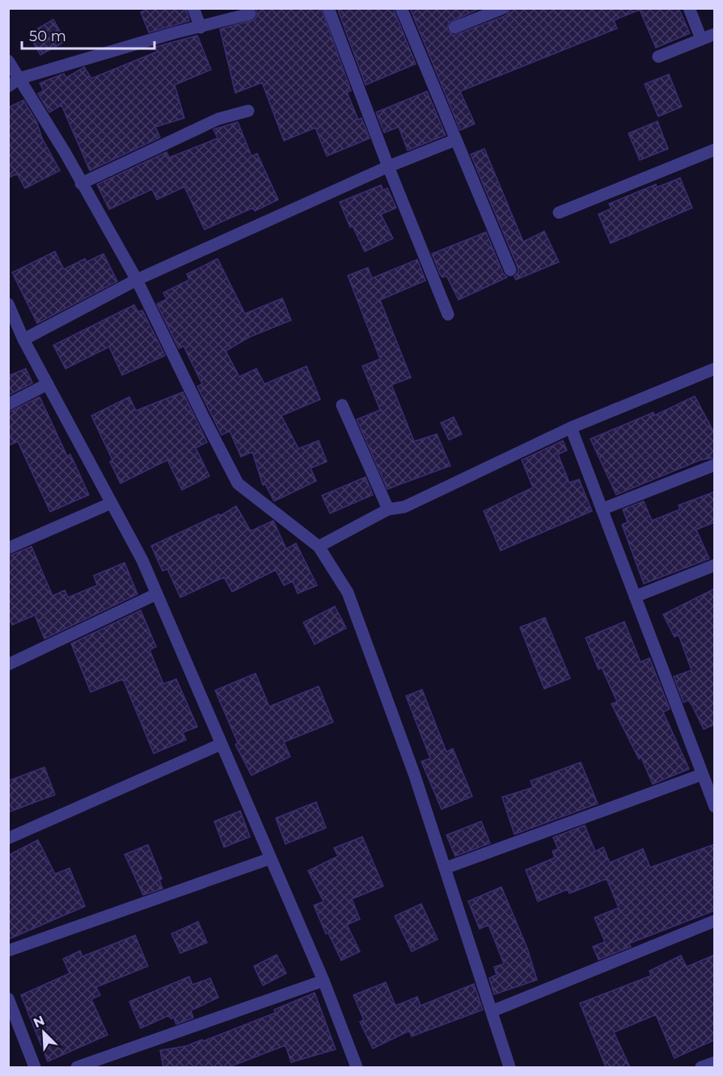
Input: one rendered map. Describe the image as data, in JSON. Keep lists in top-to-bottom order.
{
  "scale_bar": "50 m",
  "north": "top left"
}
